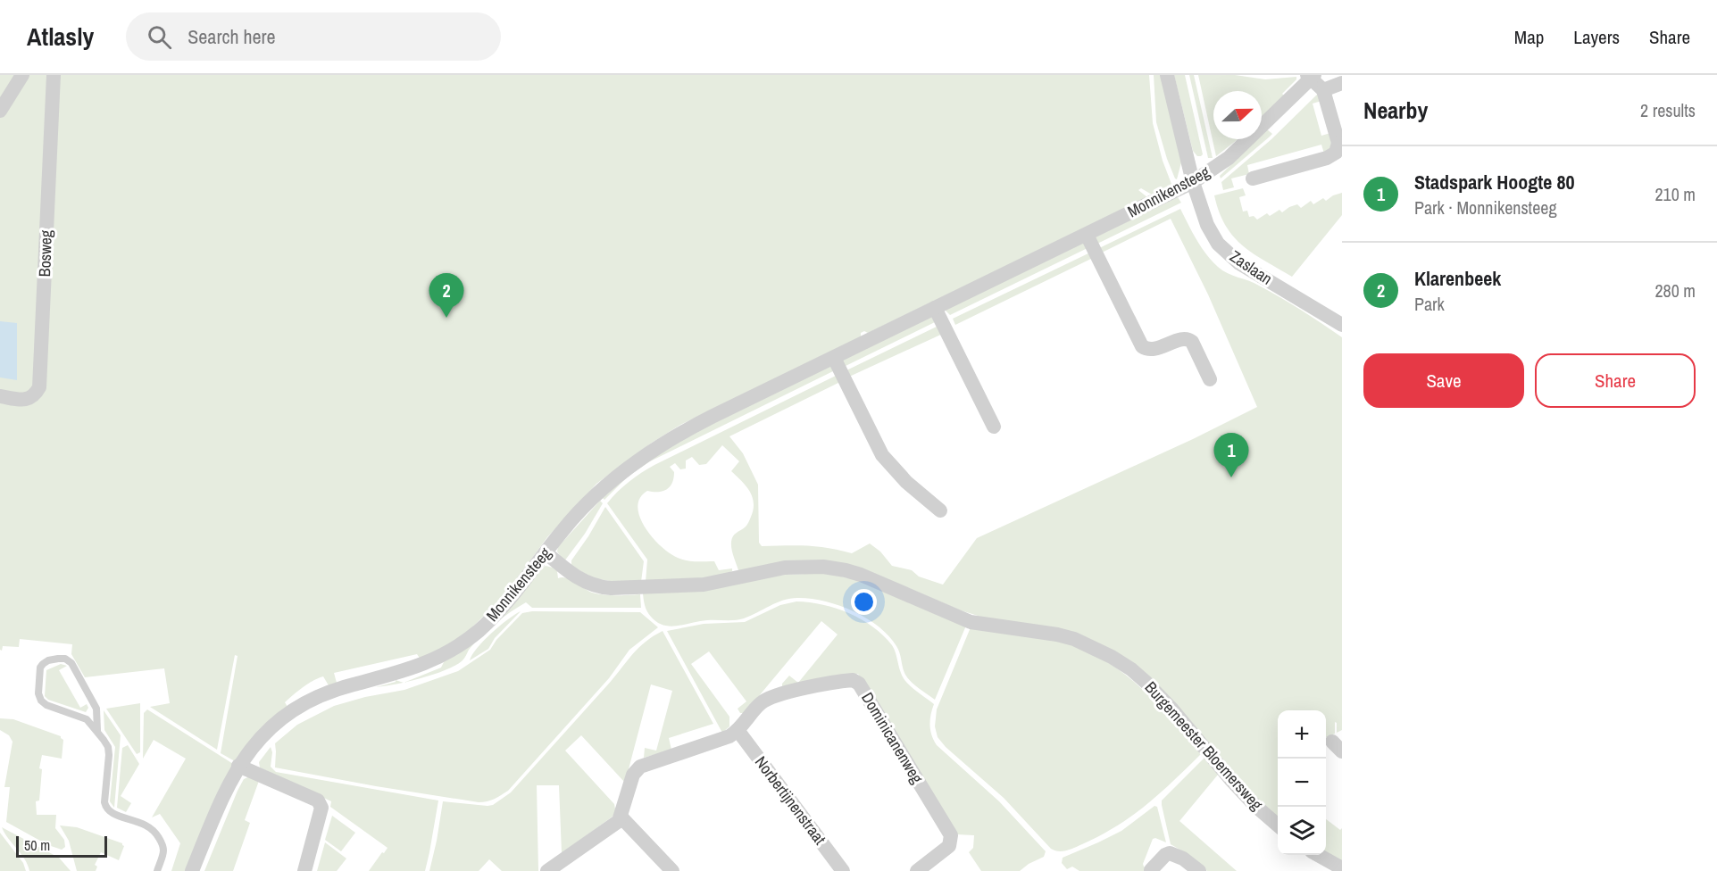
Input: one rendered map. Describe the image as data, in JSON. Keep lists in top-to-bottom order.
{
  "streets": {
    "street": [
      "Monnikensteeg",
      "Bosweg",
      "Zaslaan",
      "Dominicanenweg",
      "Burgemeester Bloemersweg",
      "Norbertijnenstraat"
    ]
  },
  "crossings": [
    ["Monnikensteeg", "Zaslaan"],
    ["Monnikensteeg", "Burgemeester Bloemersweg"],
    ["Dominicanenweg", "Norbertijnenstraat"]
  ],
  "scale_bar": "50 m",
  "north": "right",
  "page": {
    "header": "Atlasly",
    "search": "Search here",
    "nav": ["Map", "Layers", "Share"],
    "heading": ["Nearby", "2 results"],
    "list": [
      {
        "mark": "1",
        "name": "Stadspark Hoogte 80",
        "note": "Park · Monnikensteeg",
        "value": "210 m"
      },
      {
        "mark": "2",
        "name": "Klarenbeek",
        "note": "Park",
        "value": "280 m"
      }
    ],
    "pins": ["2", "1"],
    "buttons": ["Save", "Share"],
    "map_buttons": ["+", "−"],
    "scale": "50 m"
  }
}
